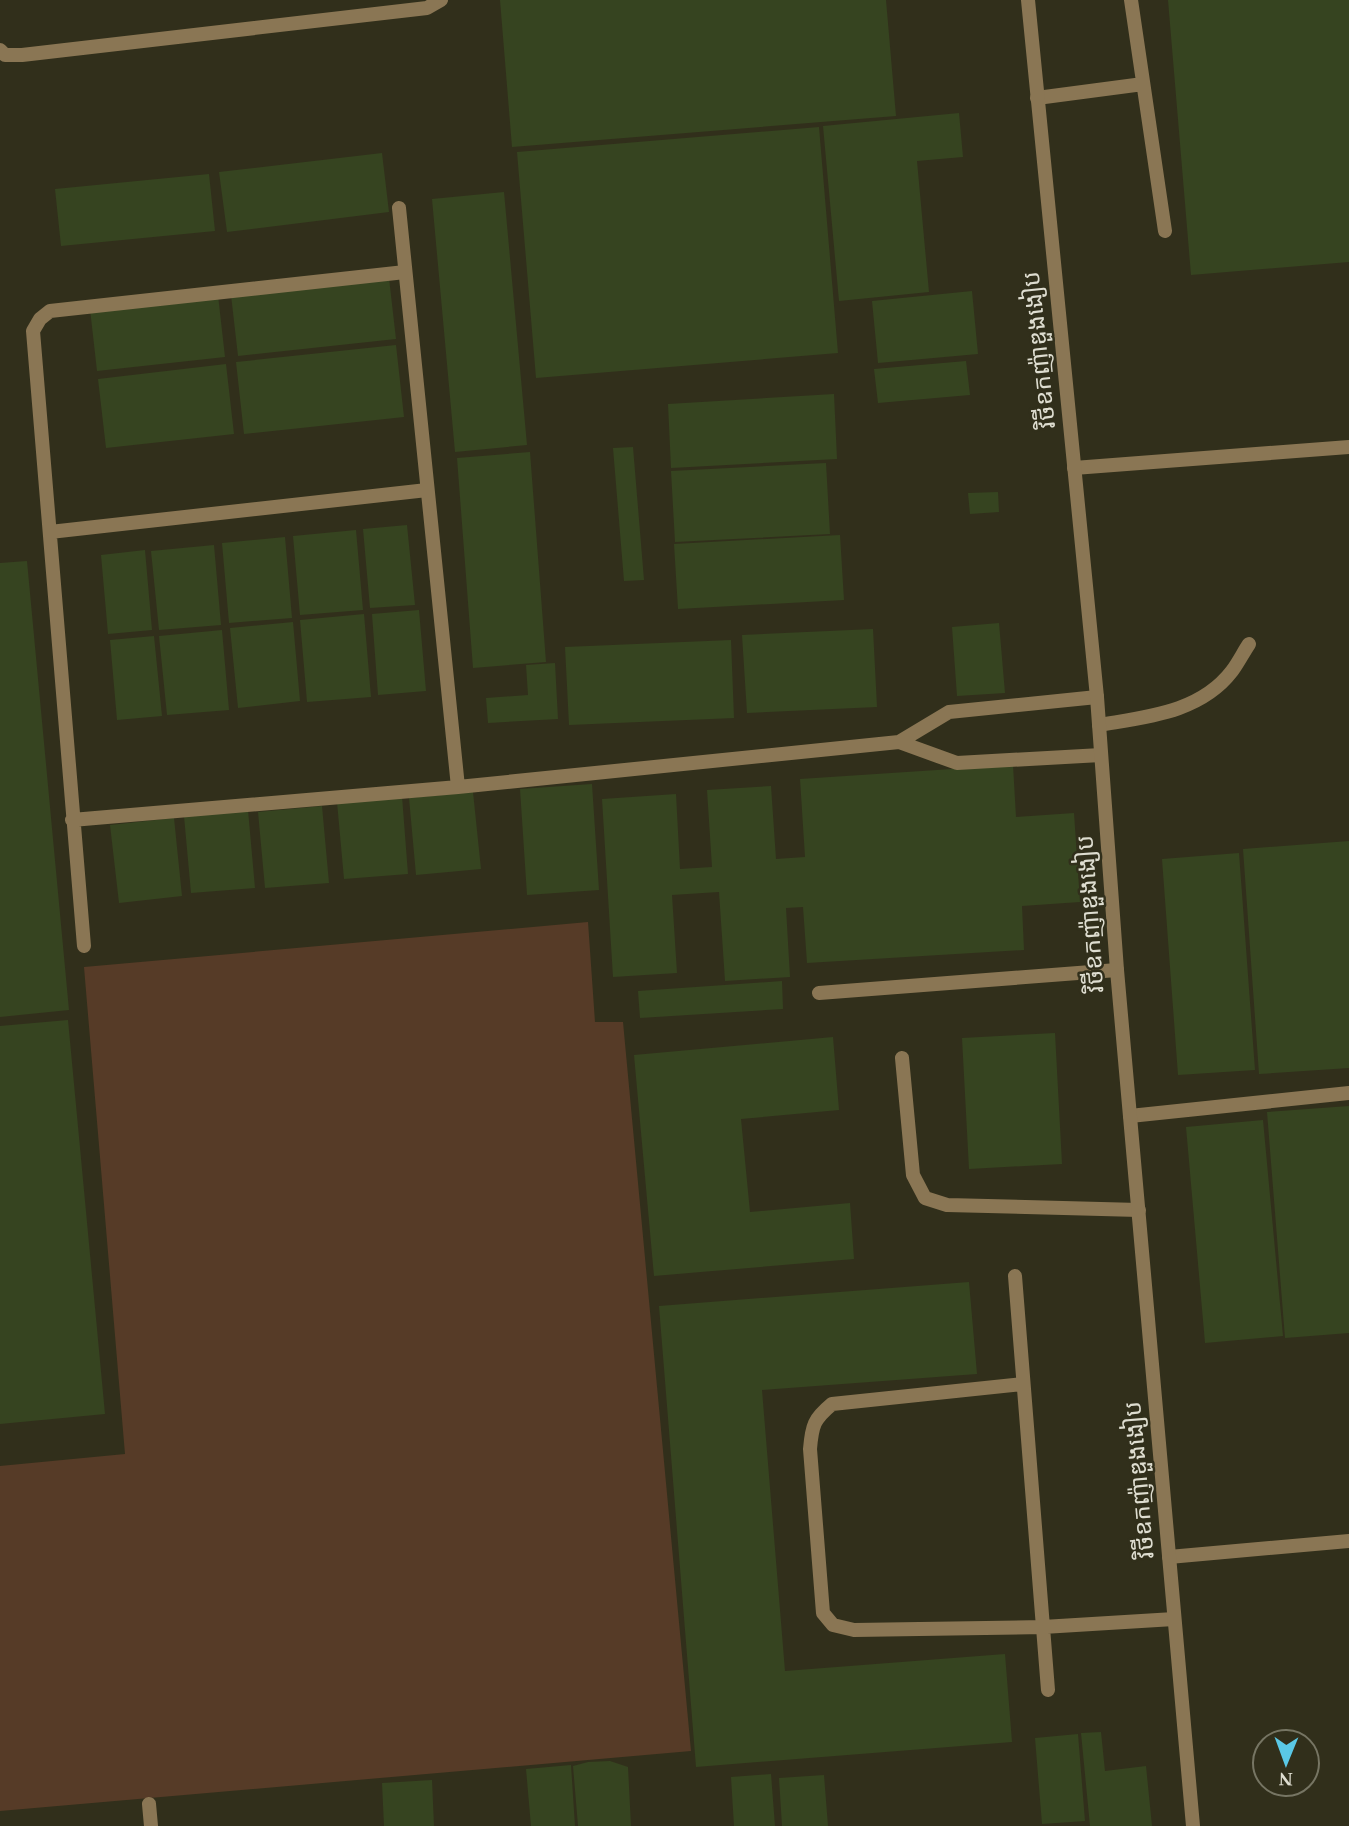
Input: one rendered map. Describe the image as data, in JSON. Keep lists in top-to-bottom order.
{
  "streets": {
    "street": ["វិថីឧកញ៉ាឌួងងៀប"]
  },
  "north": "bottom"
}
